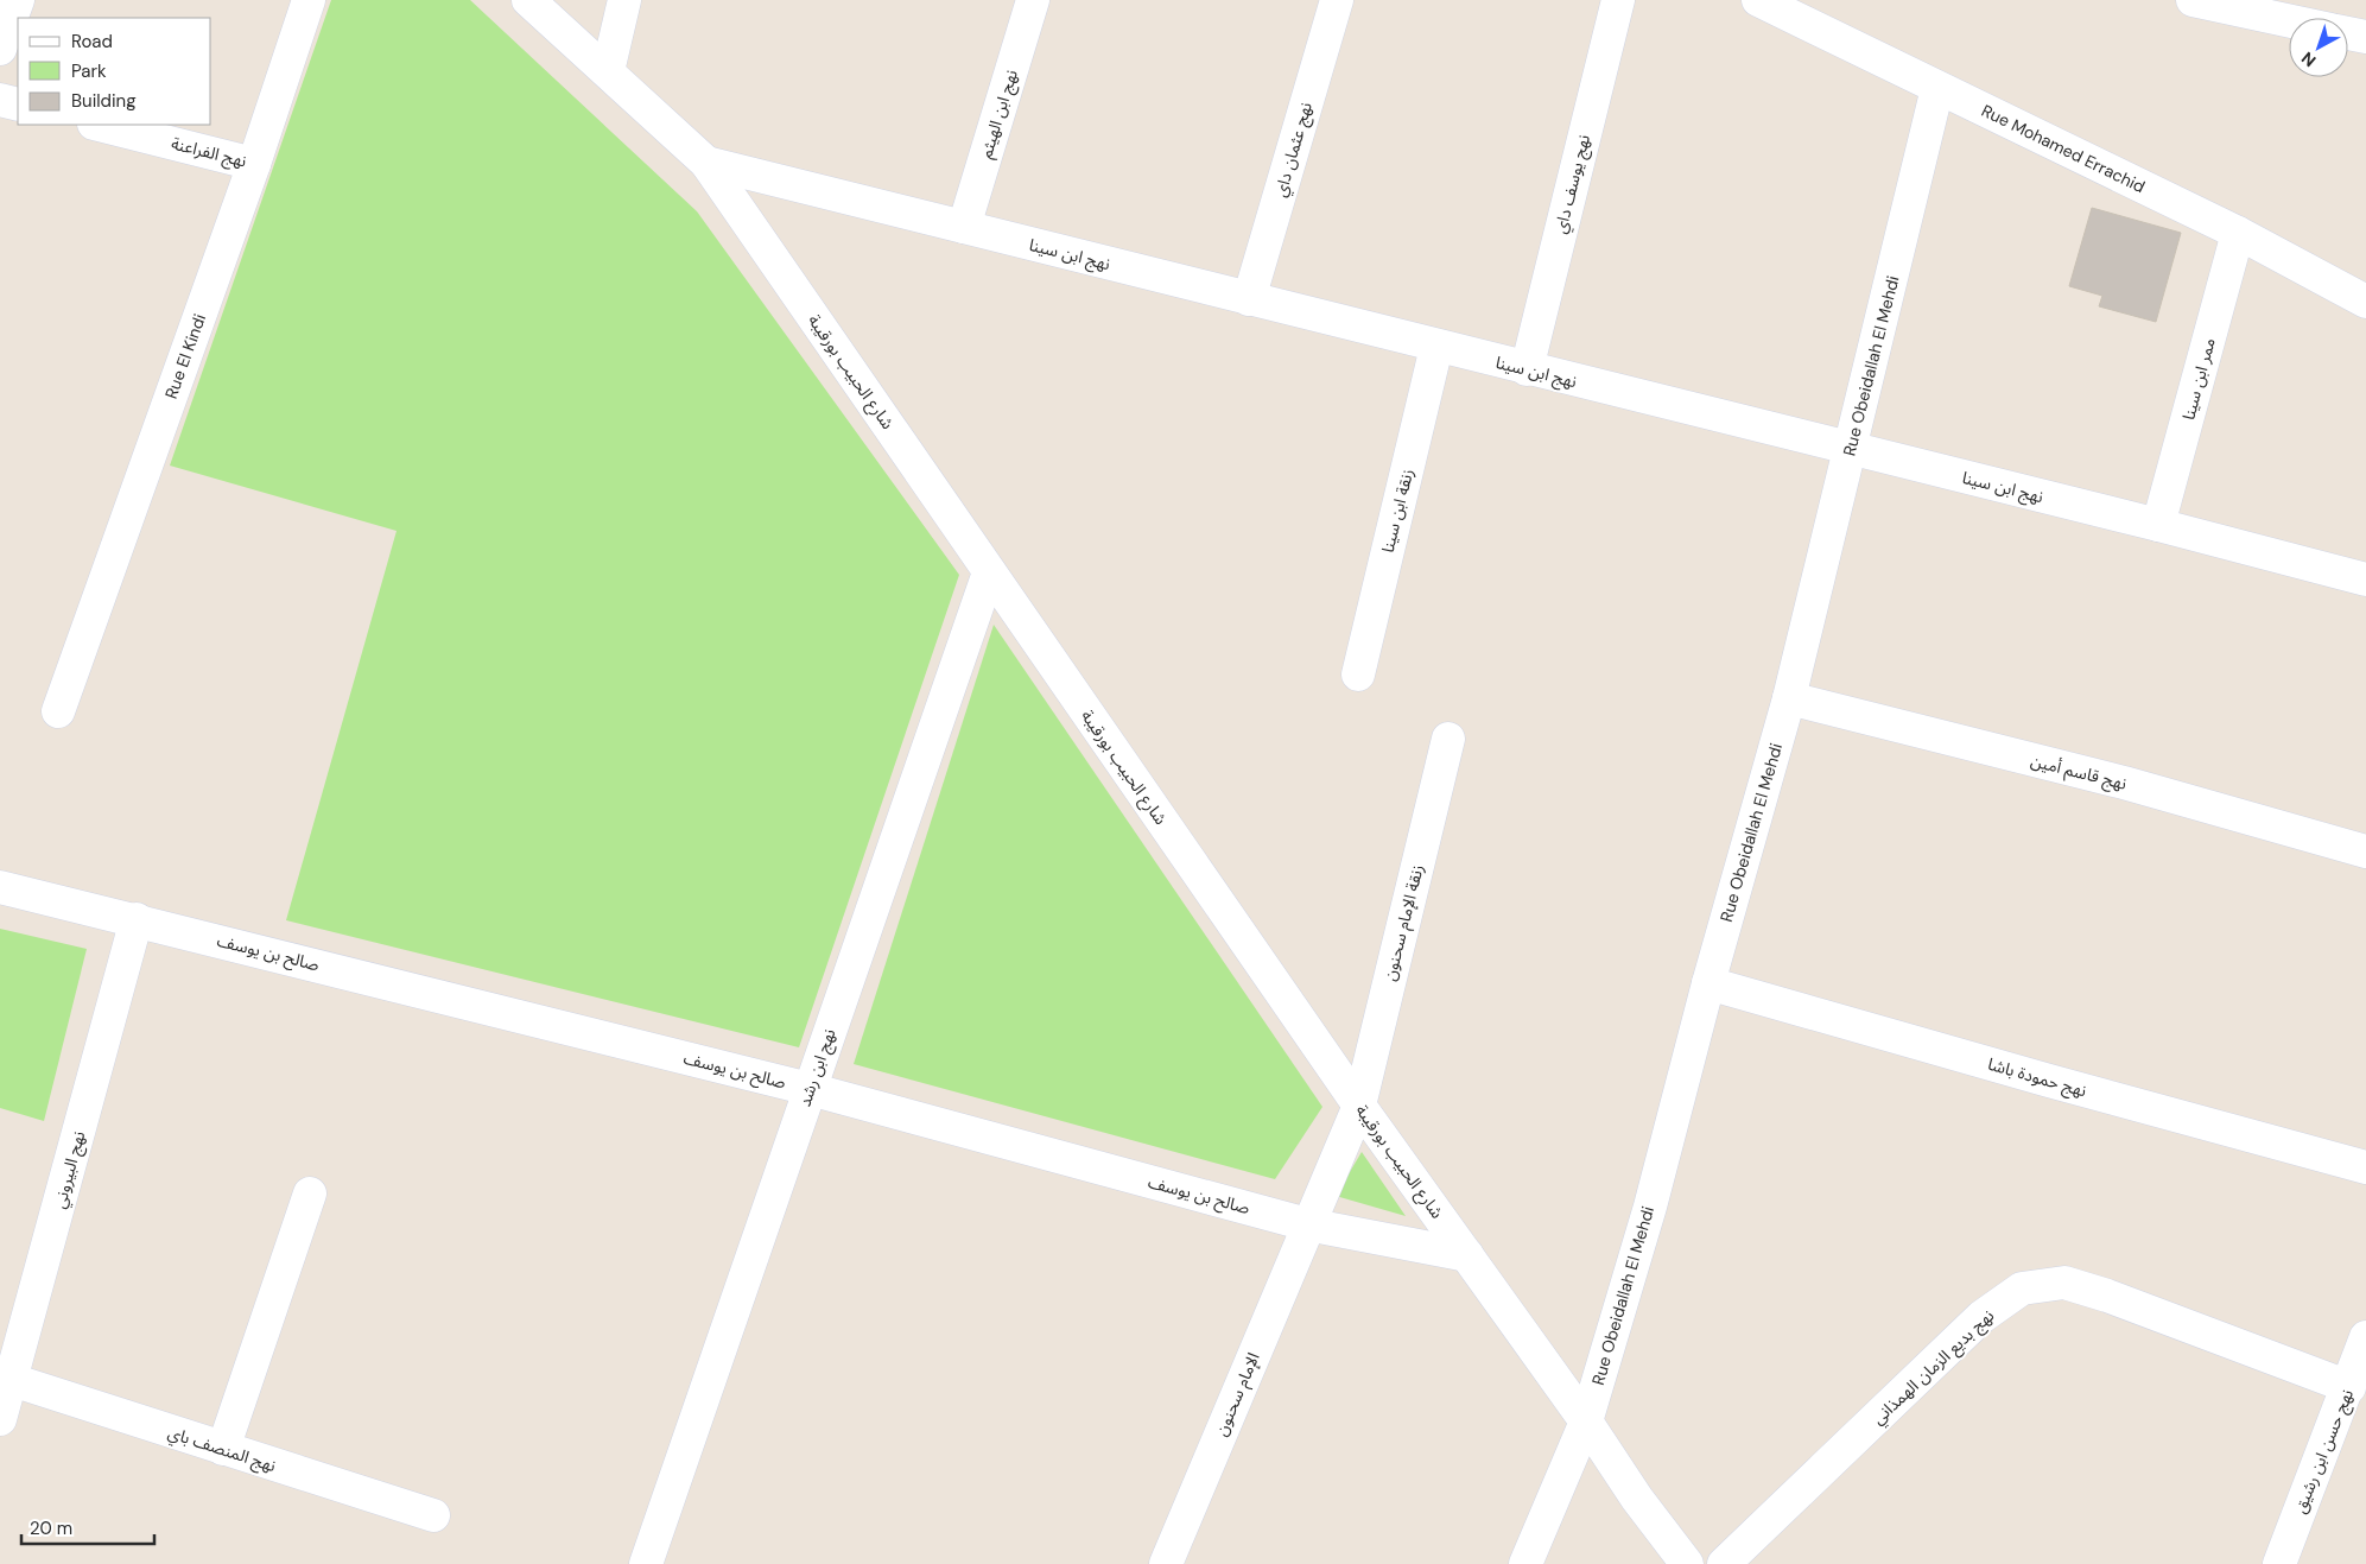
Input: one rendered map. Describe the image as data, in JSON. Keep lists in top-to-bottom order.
{
  "streets": {
    "street": [
      "نهج ابن الهيثم",
      "Rue Mohamed Errachid",
      "نهج عثمان داي",
      "نهج الفراعنة",
      "نهج يوسف داي",
      "نهج ابن سينا",
      "Rue El Kindi",
      "Rue Obeidallah El Mehdi",
      "شارع الحبيب بورقيبة",
      "ممر ابن سينا",
      "زنقة ابن سينا",
      "نهج قاسم أمين",
      "زنقة الإمام سحنون",
      "صالح بن يوسف",
      "نهج ابن رشد",
      "نهج حمودة باشا",
      "نهج البيروني",
      "نهج بديع الزمان الهمذاني",
      "الإمام سحنون",
      "نهج المنصف باي",
      "نهج حسن ابن رشيق"
    ]
  },
  "crossings": [
    ["نهج ابن الهيثم", "نهج ابن سينا"],
    ["Rue Mohamed Errachid", "Rue Obeidallah El Mehdi"],
    ["Rue Mohamed Errachid", "ممر ابن سينا"],
    ["نهج عثمان داي", "نهج ابن سينا"],
    ["نهج الفراعنة", "Rue El Kindi"],
    ["نهج يوسف داي", "نهج ابن سينا"],
    ["نهج ابن سينا", "Rue Obeidallah El Mehdi"],
    ["نهج ابن سينا", "شارع الحبيب بورقيبة"],
    ["نهج ابن سينا", "ممر ابن سينا"],
    ["نهج ابن سينا", "زنقة ابن سينا"],
    ["Rue Obeidallah El Mehdi", "شارع الحبيب بورقيبة"],
    ["Rue Obeidallah El Mehdi", "نهج قاسم أمين"],
    ["Rue Obeidallah El Mehdi", "نهج حمودة باشا"],
    ["شارع الحبيب بورقيبة", "زنقة الإمام سحنون"],
    ["شارع الحبيب بورقيبة", "صالح بن يوسف"],
    ["شارع الحبيب بورقيبة", "نهج ابن رشد"],
    ["زنقة الإمام سحنون", "صالح بن يوسف"],
    ["زنقة الإمام سحنون", "الإمام سحنون"],
    ["صالح بن يوسف", "نهج ابن رشد"],
    ["صالح بن يوسف", "نهج البيروني"],
    ["صالح بن يوسف", "الإمام سحنون"],
    ["نهج البيروني", "نهج المنصف باي"],
    ["نهج بديع الزمان الهمذاني", "نهج حسن ابن رشيق"]
  ],
  "legend": ["Road", "Park", "Building"],
  "scale_bar": "20 m",
  "north": "bottom left"
}
